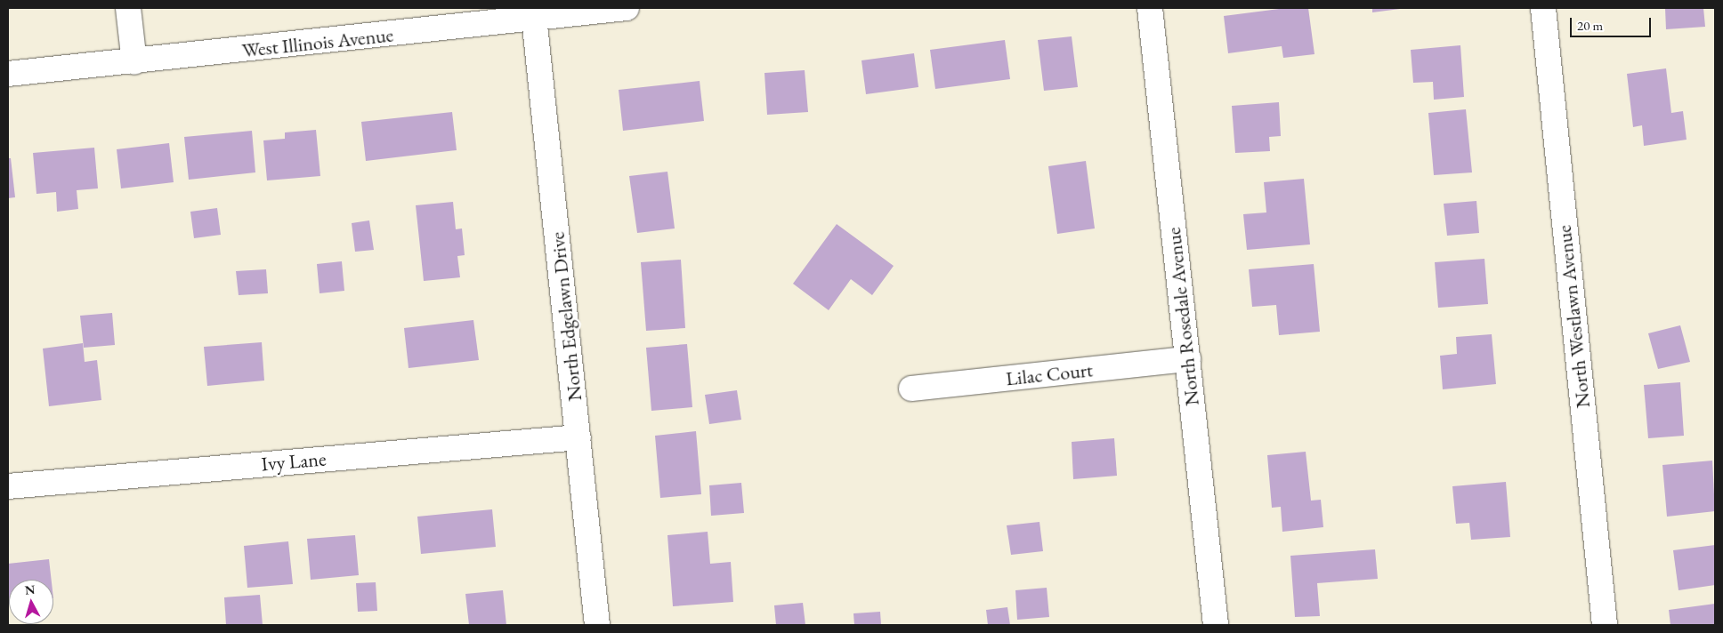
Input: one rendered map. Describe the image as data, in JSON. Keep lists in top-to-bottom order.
{
  "streets": {
    "street": [
      "West Illinois Avenue",
      "North Edgelawn Drive",
      "North Rosedale Avenue",
      "North Westlawn Avenue",
      "Lilac Court",
      "Ivy Lane"
    ]
  },
  "crossings": [
    ["West Illinois Avenue", "North Edgelawn Drive"],
    ["North Edgelawn Drive", "Ivy Lane"],
    ["North Rosedale Avenue", "Lilac Court"]
  ],
  "scale_bar": "20 m",
  "north": "top"
}
